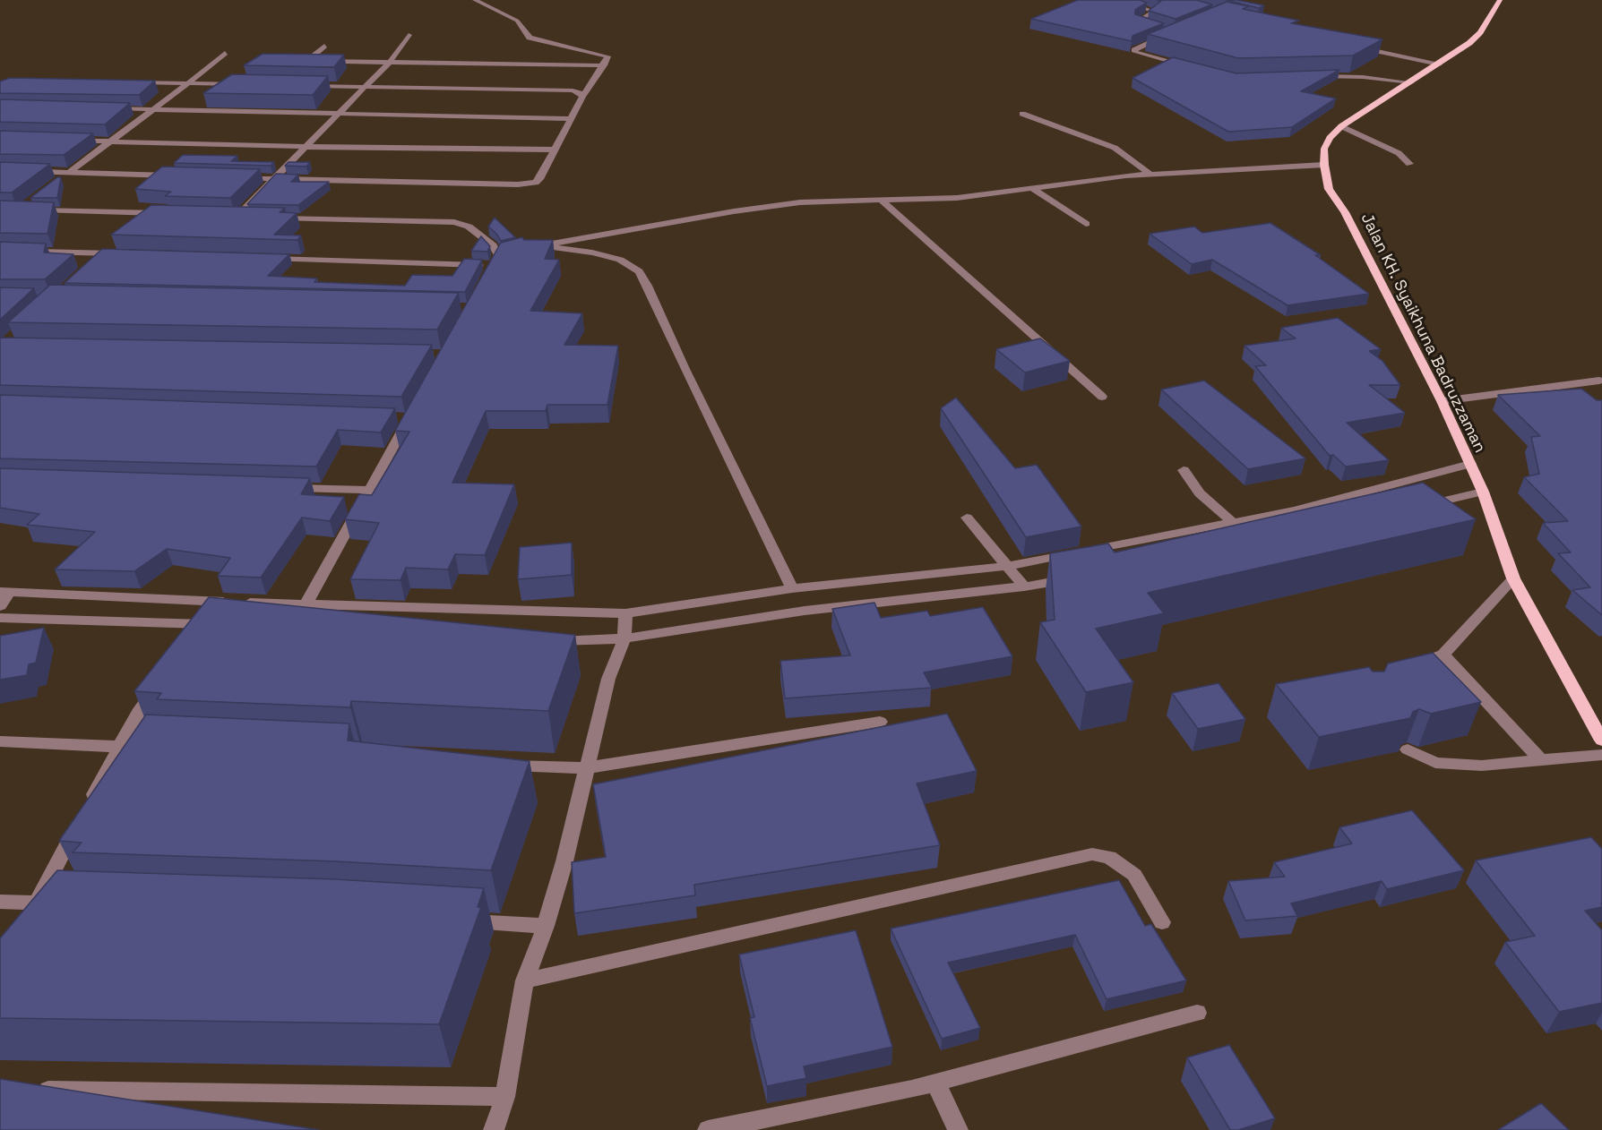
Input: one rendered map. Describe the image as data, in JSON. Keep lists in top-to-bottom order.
{
  "streets": {
    "main road": ["Jalan KH. Syaikhuna Badruzzaman"]
  }
}
